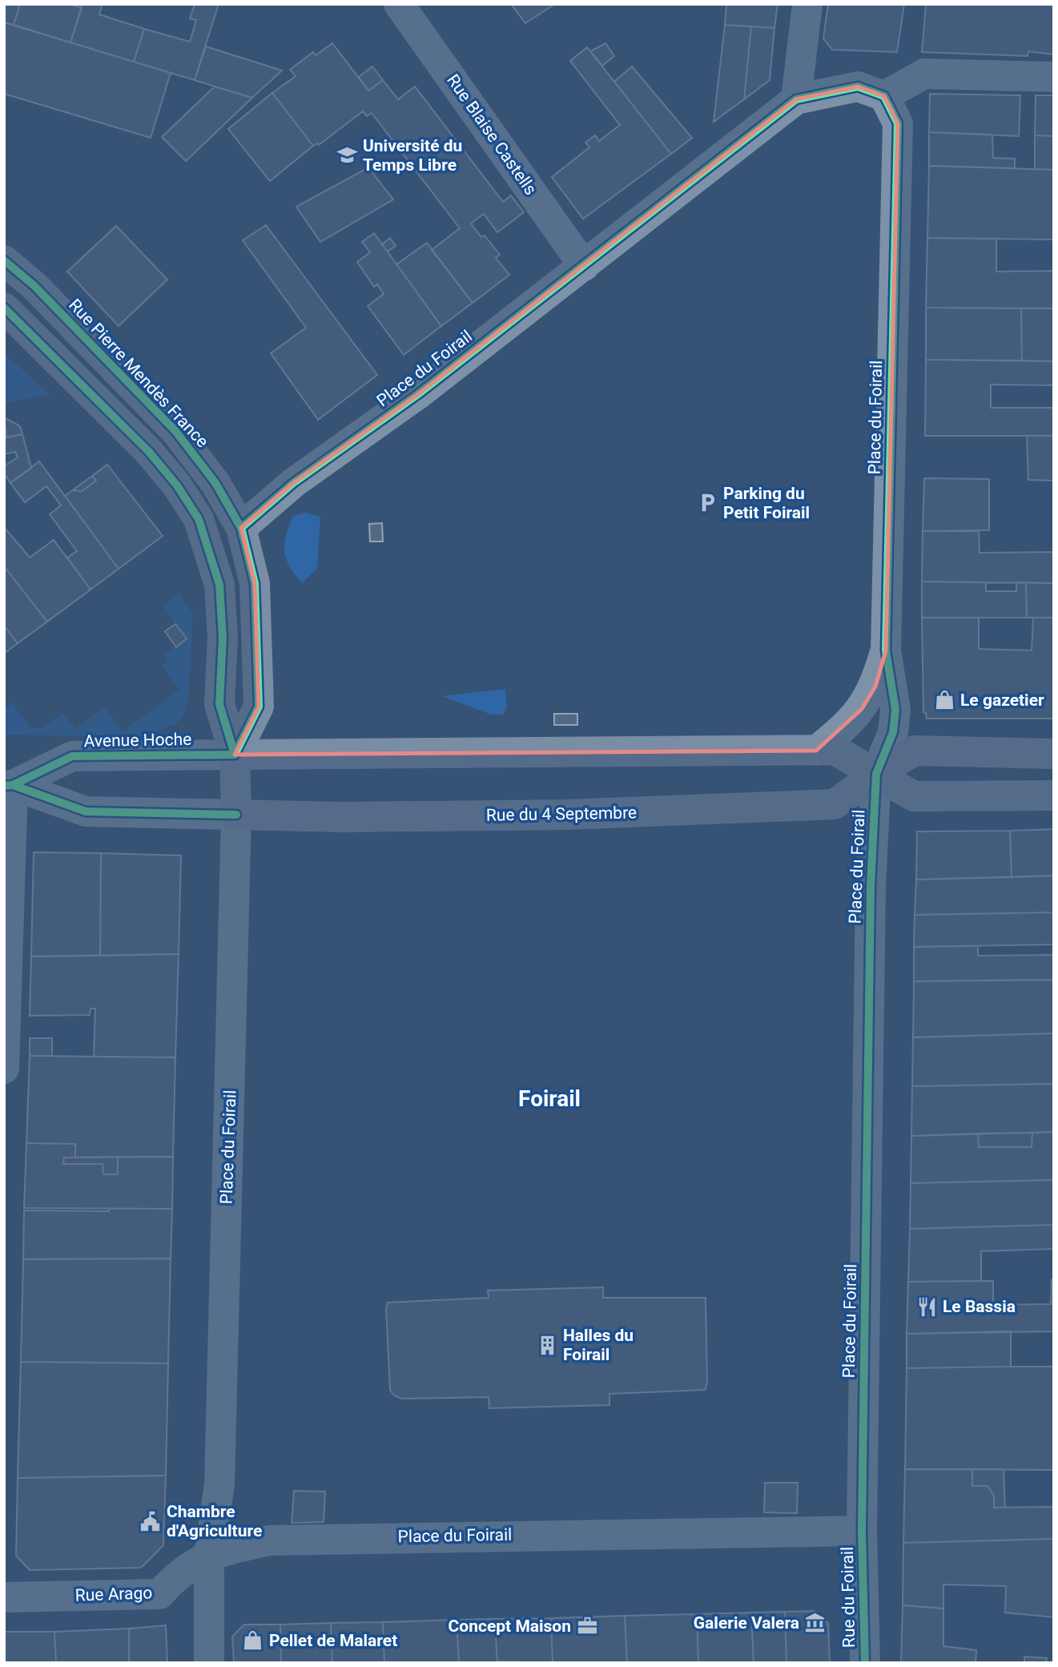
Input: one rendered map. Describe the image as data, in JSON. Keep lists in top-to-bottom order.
{
  "streets": {
    "main road": ["Rue Pierre Mendès France", "Rue du 4 Septembre"],
    "street": [
      "Rue Blaise Castells",
      "Place du Foirail",
      "Avenue Hoche",
      "Rue Arago",
      "Rue du Foirail"
    ]
  },
  "crossings": [
    ["Rue Blaise Castells", "Place du Foirail"],
    ["Place du Foirail", "Rue Pierre Mendès France"],
    ["Place du Foirail", "Rue du 4 Septembre"],
    ["Place du Foirail", "Rue Arago"],
    ["Place du Foirail", "Rue du Foirail"],
    ["Rue Pierre Mendès France", "Avenue Hoche"]
  ],
  "districts": ["Foirail"],
  "places": {
    "school or university": ["Université du Temps Libre"],
    "parking": ["Parking du Petit Foirail"],
    "shop": ["Le gazetier", "Pellet de Malaret"],
    "restaurant": ["Le Bassia"],
    "building": ["Halles du Foirail"],
    "public building": ["Chambre d'Agriculture"],
    "museum": ["Galerie Valera"],
    "office": ["Concept Maison"]
  }
}
